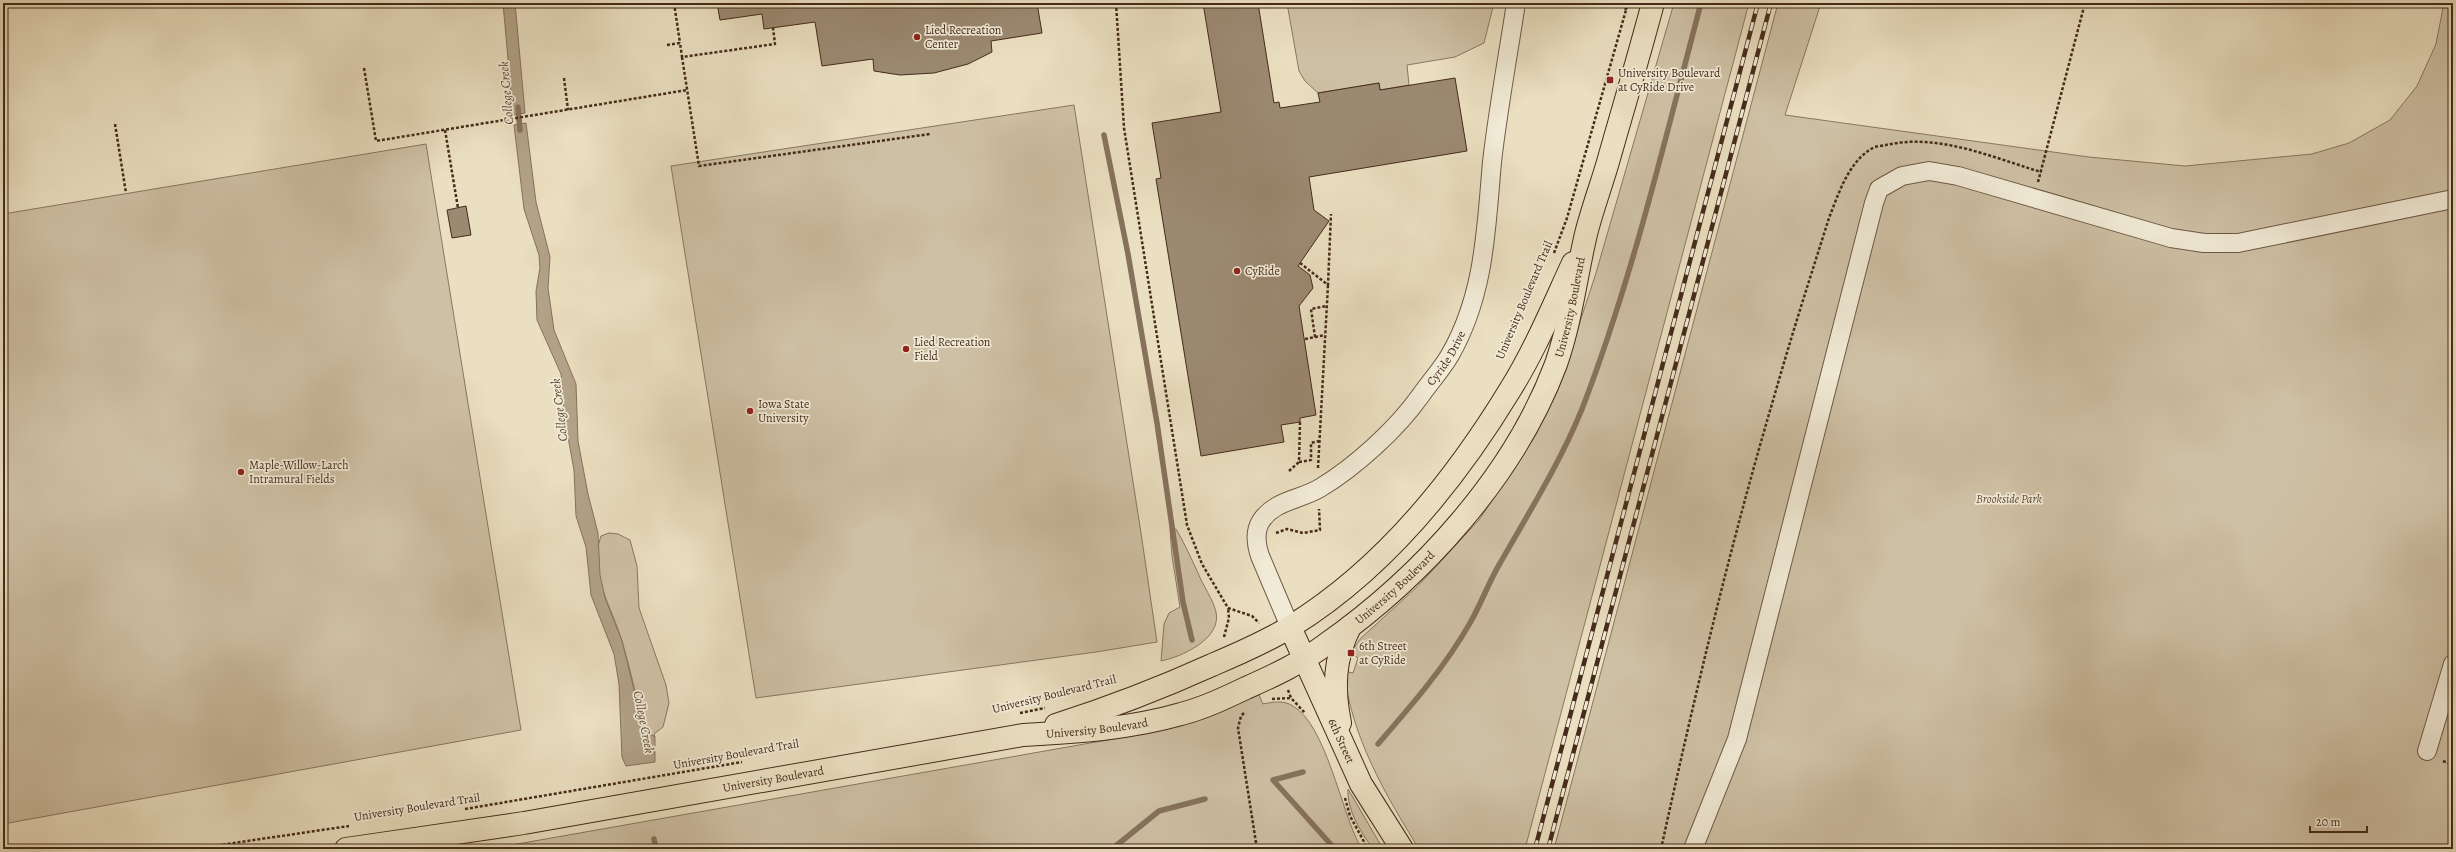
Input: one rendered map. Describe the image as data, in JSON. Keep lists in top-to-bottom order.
{
  "streets": {
    "main road": ["University Boulevard", "6th Street"],
    "street": ["Cyride Drive"],
    "path": ["University Boulevard Trail"]
  },
  "crossings": [
    ["University Boulevard", "Cyride Drive"],
    ["University Boulevard", "6th Street"],
    ["Cyride Drive", "6th Street"]
  ],
  "water": ["College Creek"],
  "parks": ["Brookside Park"],
  "places": {
    "other": [
      "Lied Recreation Center",
      "CyRide",
      "Lied Recreation Field",
      "Iowa State University",
      "Maple-Willow-Larch Intramural Fields"
    ],
    "transit": ["University Boulevard at CyRide Drive", "6th Street at CyRide"]
  },
  "scale_bar": "20 m"
}
